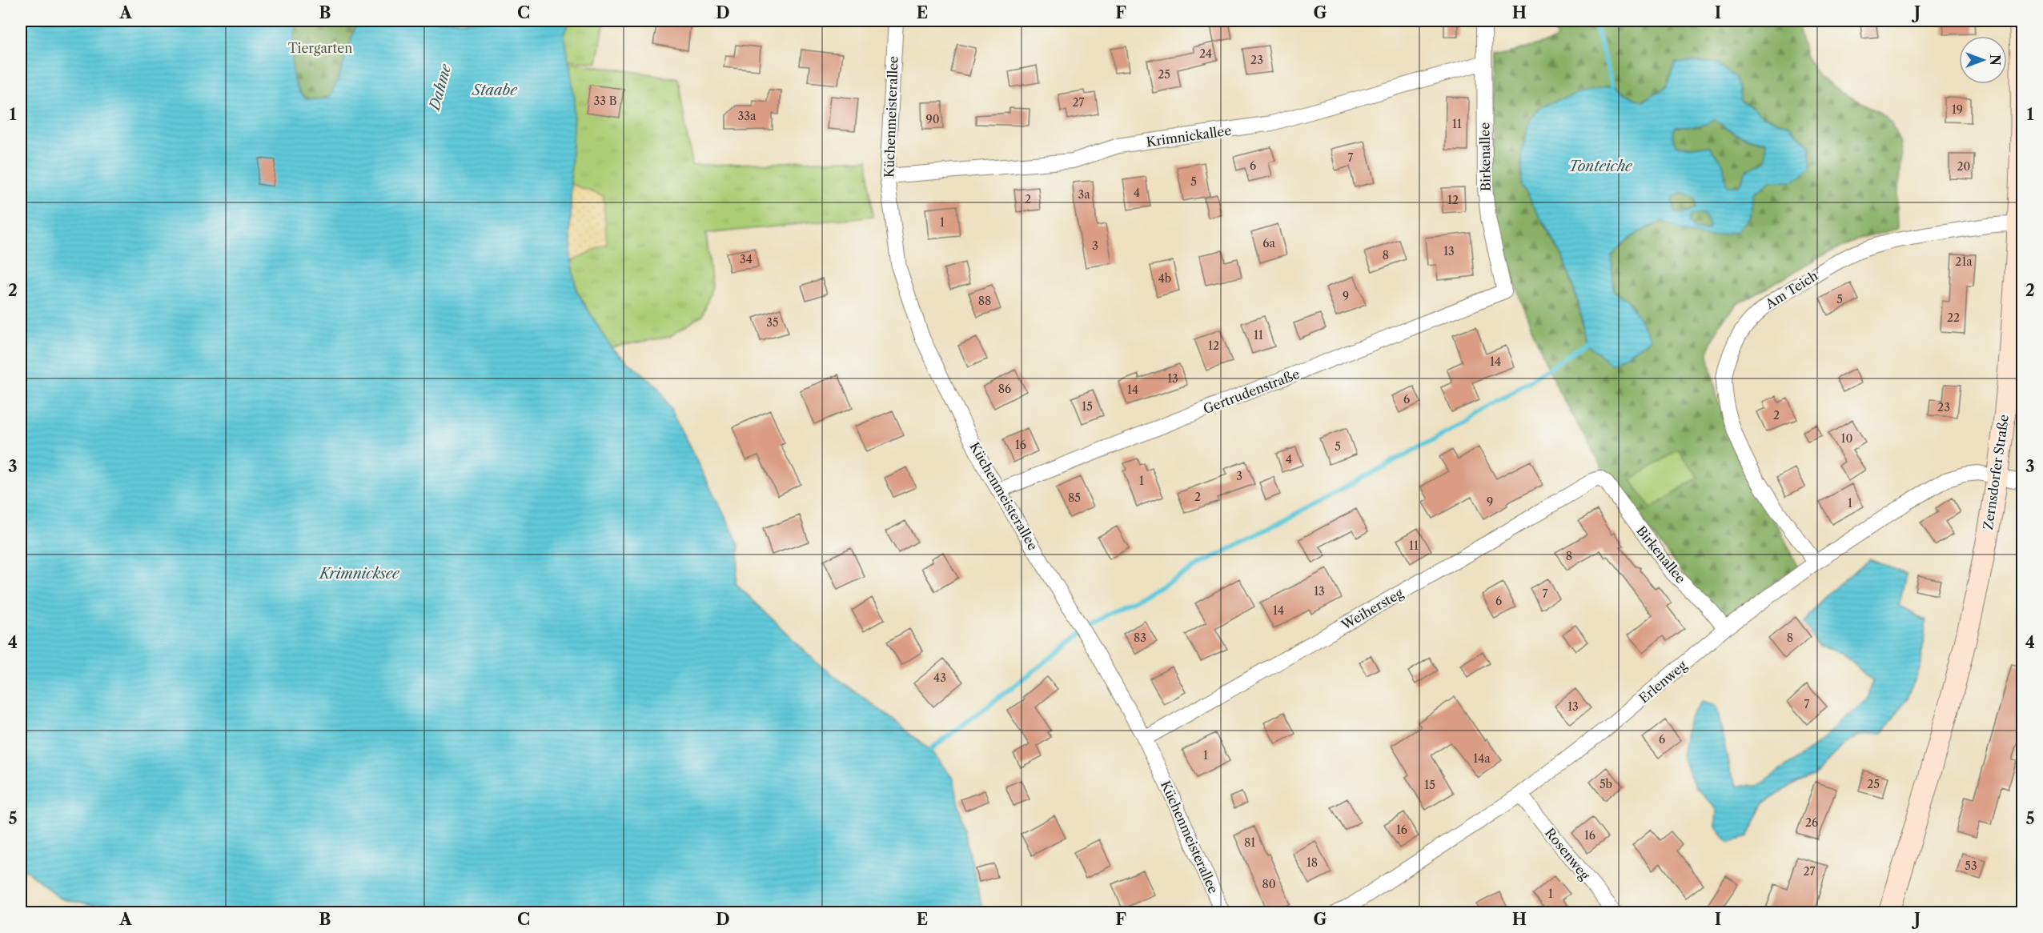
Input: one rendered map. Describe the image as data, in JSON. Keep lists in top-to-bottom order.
{
  "streets": {
    "street": [
      "Küchenmeisterallee",
      "Krimnickallee",
      "Birkenallee",
      "Am Teich",
      "Gertrudenstraße",
      "Zernsdorfer Straße",
      "Weihersteg",
      "Erlenweg",
      "Rosenweg"
    ]
  },
  "crossings": [
    ["Küchenmeisterallee", "Krimnickallee"],
    ["Küchenmeisterallee", "Gertrudenstraße"],
    ["Küchenmeisterallee", "Weihersteg"],
    ["Krimnickallee", "Birkenallee"],
    ["Birkenallee", "Gertrudenstraße"],
    ["Birkenallee", "Weihersteg"],
    ["Birkenallee", "Erlenweg"],
    ["Am Teich", "Zernsdorfer Straße"],
    ["Am Teich", "Erlenweg"],
    ["Zernsdorfer Straße", "Erlenweg"],
    ["Erlenweg", "Rosenweg"]
  ],
  "water": [
    "Dahme",
    "Staabe",
    "Tonteiche",
    "Krimnicksee"
  ],
  "parks": ["Tiergarten"],
  "house_numbers": [
    "24",
    "23",
    "25",
    "33 B",
    "27",
    "19",
    "33a",
    "90",
    "11",
    "7",
    "6",
    "20",
    "5",
    "4",
    "3a",
    "2",
    "12",
    "1",
    "6a",
    "3",
    "13",
    "8",
    "34",
    "21a",
    "4b",
    "9",
    "5",
    "88",
    "22",
    "35",
    "11",
    "12",
    "14",
    "13",
    "86",
    "14",
    "6",
    "15",
    "23",
    "2",
    "10",
    "16",
    "5",
    "4",
    "3",
    "1",
    "2",
    "85",
    "9",
    "1",
    "11",
    "8",
    "13",
    "7",
    "6",
    "14",
    "83",
    "8",
    "43",
    "7",
    "13",
    "6",
    "1",
    "14a",
    "5b",
    "25",
    "15",
    "26",
    "16",
    "16",
    "81",
    "18",
    "53",
    "27",
    "80",
    "1"
  ],
  "north": "right",
  "grid": {
    "columns": [
      "A",
      "B",
      "C",
      "D",
      "E",
      "F",
      "G",
      "H",
      "I",
      "J"
    ],
    "rows": [
      "1",
      "2",
      "3",
      "4",
      "5"
    ]
  }
}
